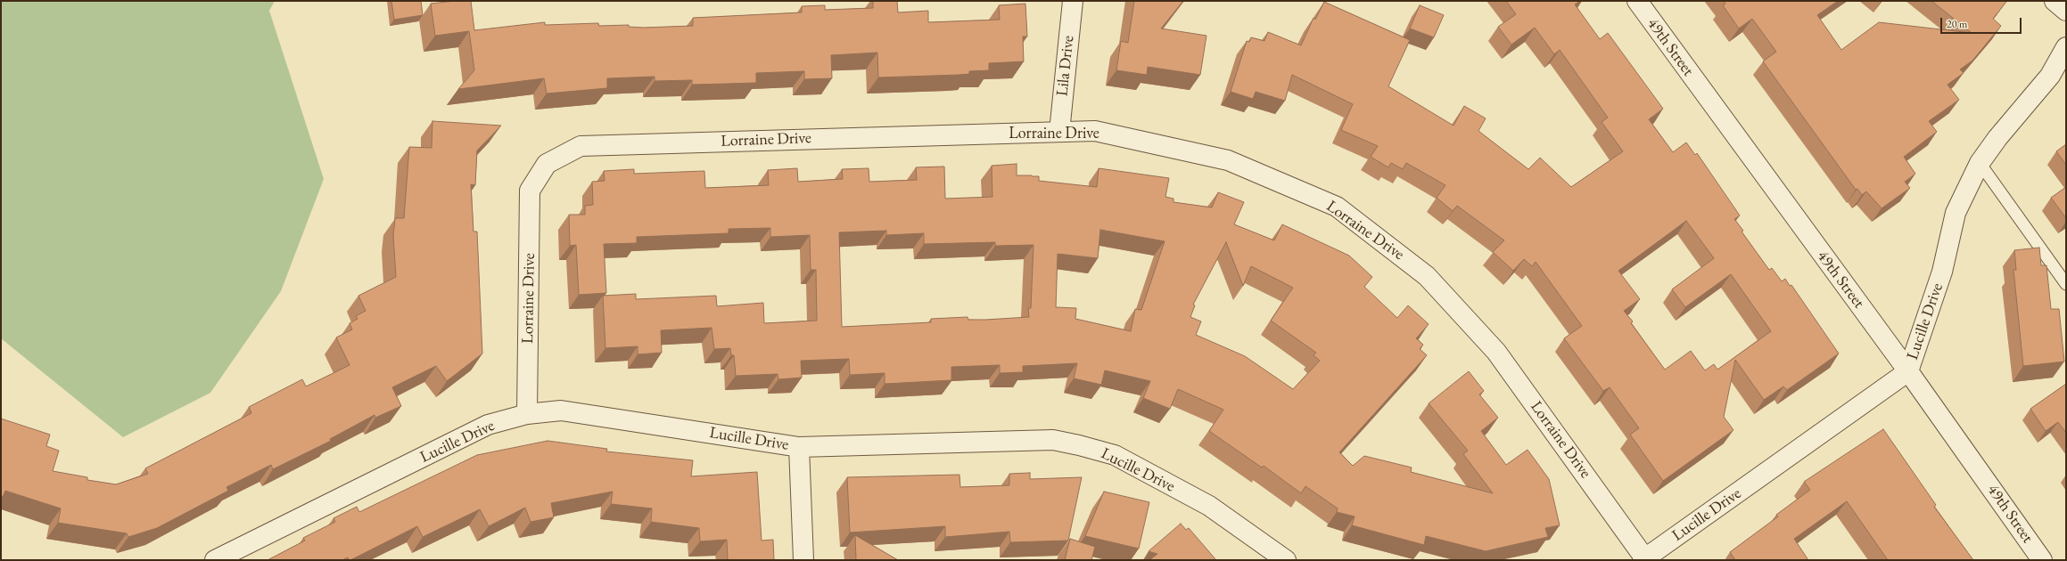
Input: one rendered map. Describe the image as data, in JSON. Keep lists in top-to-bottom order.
{
  "streets": {
    "street": [
      "49th Street",
      "Lila Drive",
      "Lorraine Drive",
      "Lucille Drive"
    ]
  },
  "crossings": [
    ["49th Street", "Lucille Drive"],
    ["Lila Drive", "Lorraine Drive"],
    ["Lorraine Drive", "Lucille Drive"]
  ],
  "scale_bar": "20 m"
}
